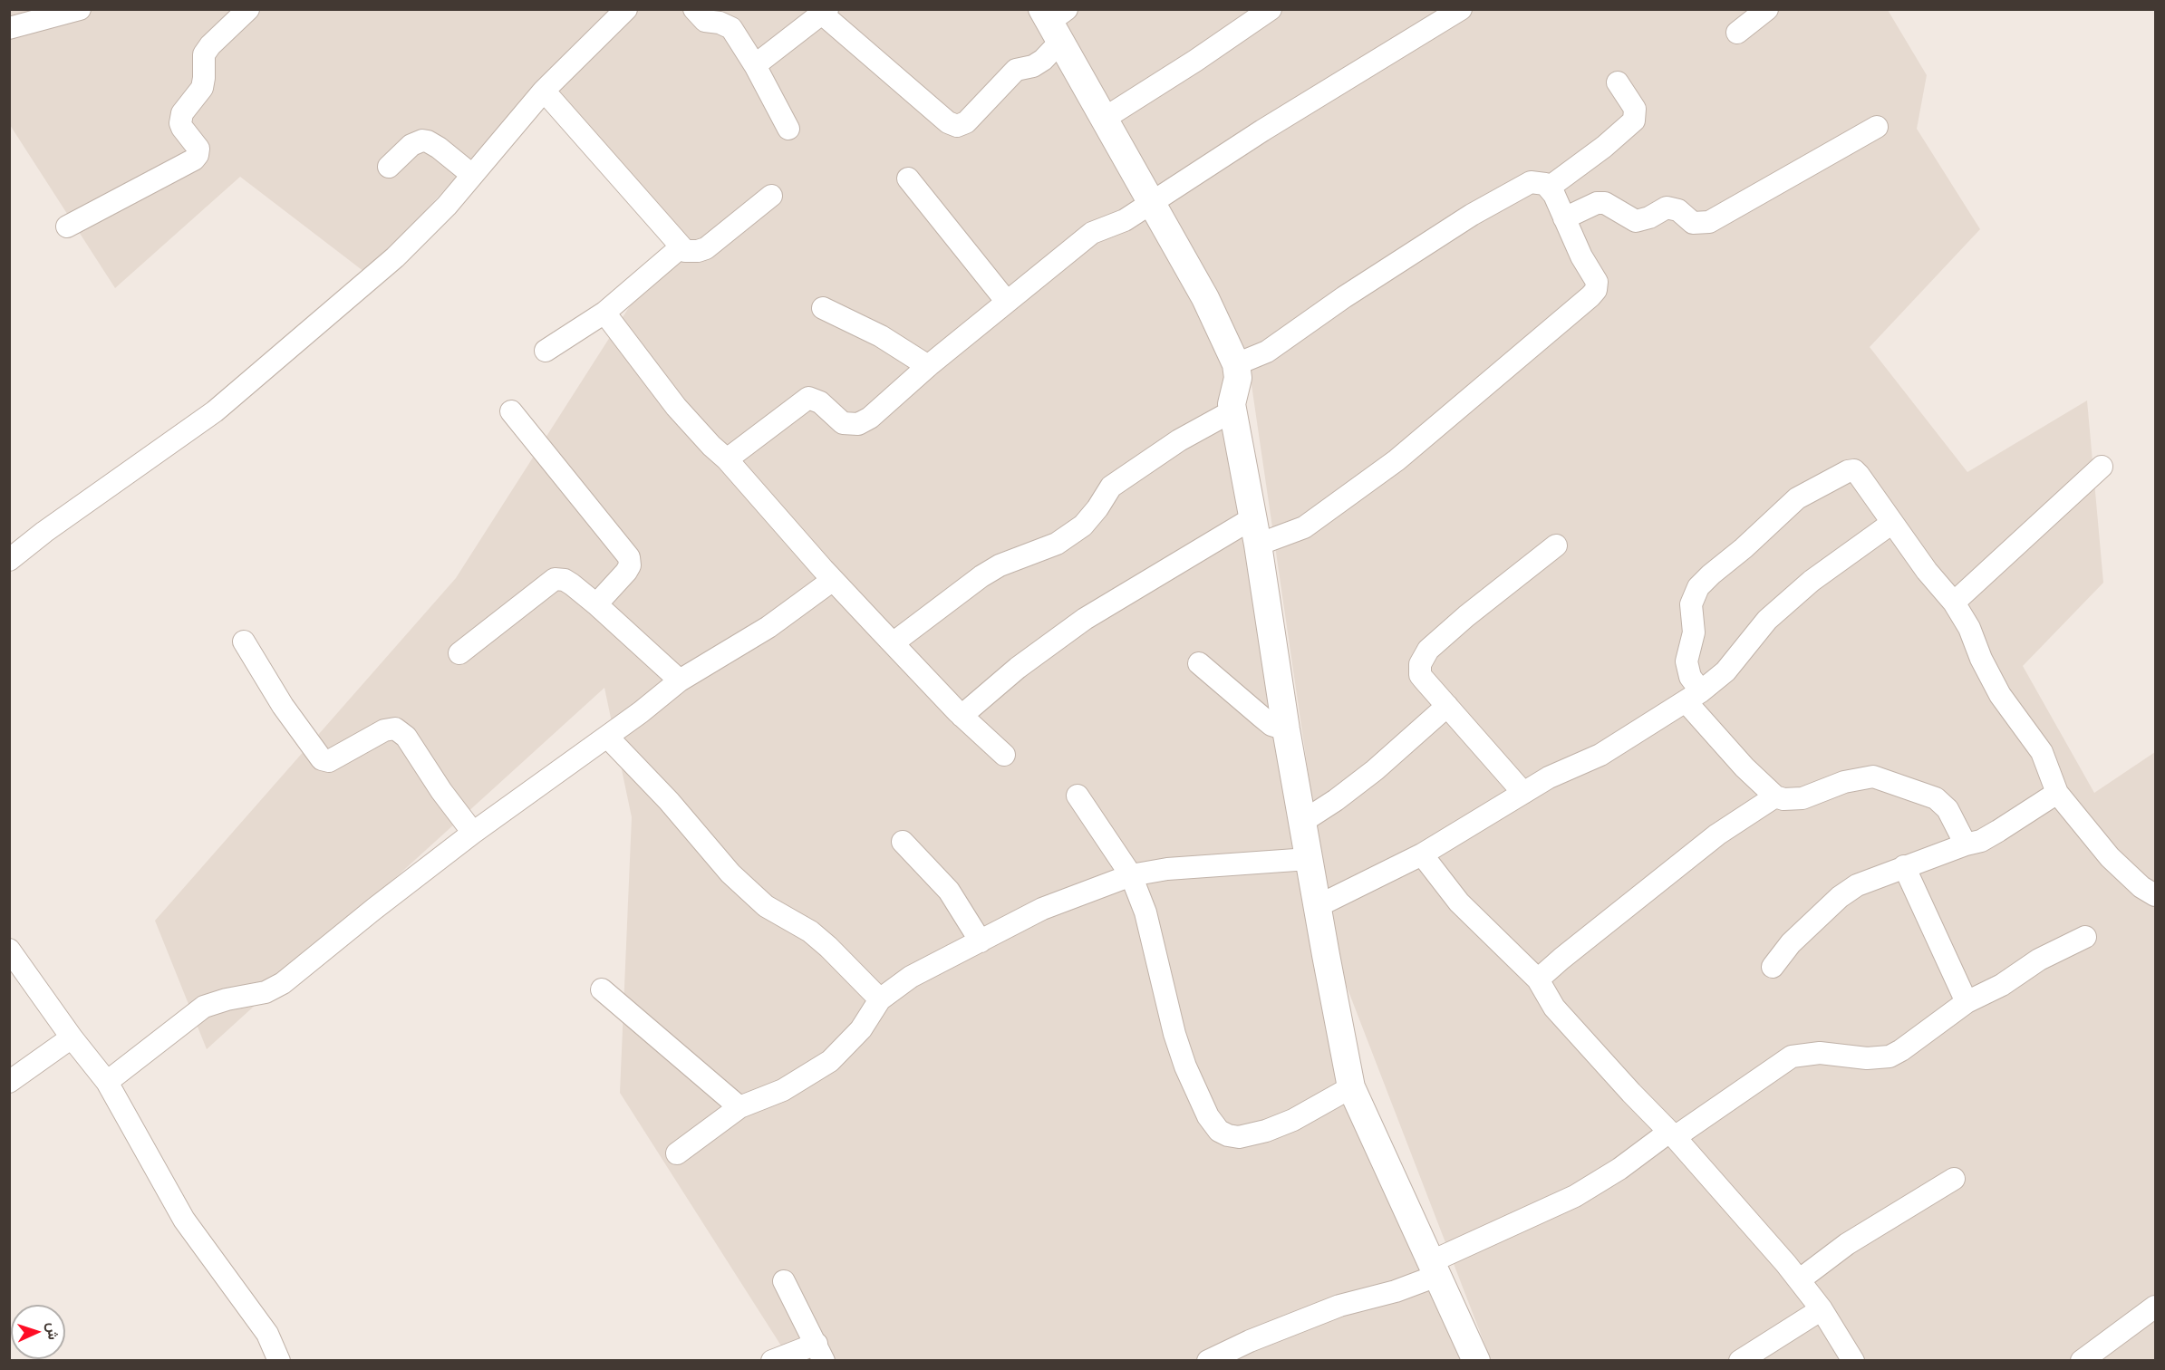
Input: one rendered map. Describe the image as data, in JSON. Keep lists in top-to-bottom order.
{
  "north": "right"
}
